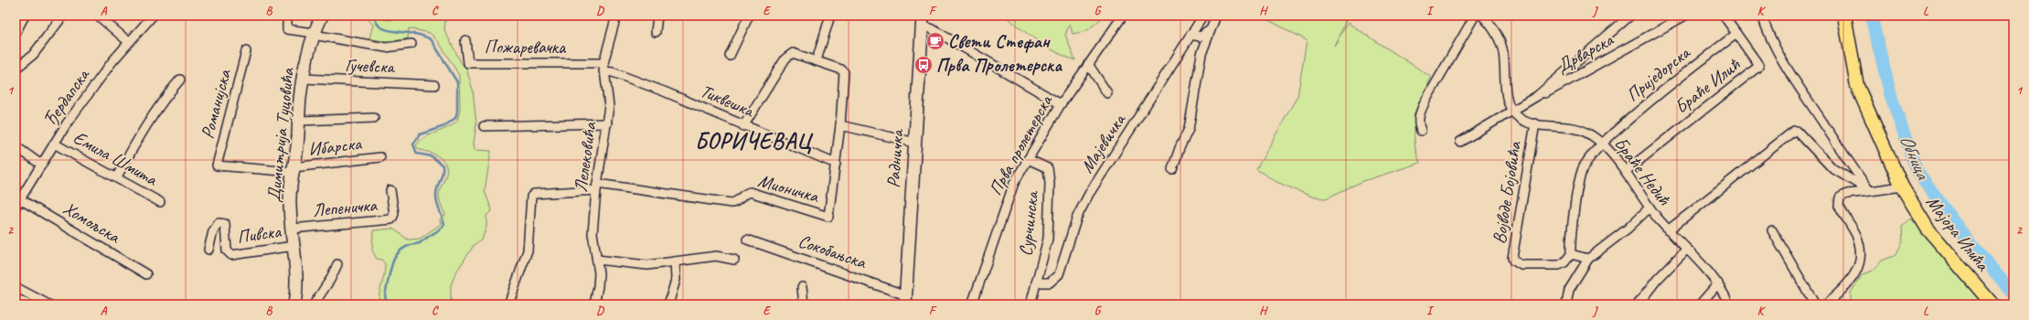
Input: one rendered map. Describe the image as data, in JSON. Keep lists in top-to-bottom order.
{
  "streets": {
    "main road": ["Мајора Илића"],
    "street": [
      "Пожаревачка",
      "Дрварска",
      "Гучевска",
      "Приједорска",
      "Браће Илић",
      "Ђердапска",
      "Тиквешка",
      "Романијска",
      "Димитрија Туцовића",
      "Мајевичка",
      "Прва пролетерска",
      "Ибарска",
      "Лелековића",
      "Емила Шмита",
      "Радничка",
      "Браће Недић",
      "Мионичка",
      "Војводе Бојовића",
      "Лепеничка",
      "Хомољска",
      "Сурчинска",
      "Пивска",
      "Сокобањска"
    ]
  },
  "crossings": [
    ["Пожаревачка", "Тиквешка"],
    ["Пожаревачка", "Лелековића"],
    ["Гучевска", "Димитрија Туцовића"],
    ["Приједорска", "Браће Илић"],
    ["Приједорска", "Браће Недић"],
    ["Браће Илић", "Браће Недић"],
    ["Ђердапска", "Емила Шмита"],
    ["Ђердапска", "Хомољска"],
    ["Тиквешка", "Лелековића"],
    ["Тиквешка", "Мионичка"],
    ["Романијска", "Ибарска"],
    ["Димитрија Туцовића", "Ибарска"],
    ["Димитрија Туцовића", "Лепеничка"],
    ["Димитрија Туцовића", "Пивска"],
    ["Мајевичка", "Сурчинска"],
    ["Прва пролетерска", "Сурчинска"],
    ["Лелековића", "Мионичка"],
    ["Радничка", "Сокобањска"],
    ["Браће Недић", "Војводе Бојовића"]
  ],
  "districts": ["БОРИЧЕВАЦ"],
  "water": ["Обница"],
  "places": {
    "cafe": ["Свети Стефан"],
    "bus stop": ["Прва Пролетерска"]
  },
  "grid": {
    "columns": [
      "A",
      "B",
      "C",
      "D",
      "E",
      "F",
      "G",
      "H",
      "I",
      "J",
      "K",
      "L"
    ],
    "rows": ["1", "2"]
  }
}
